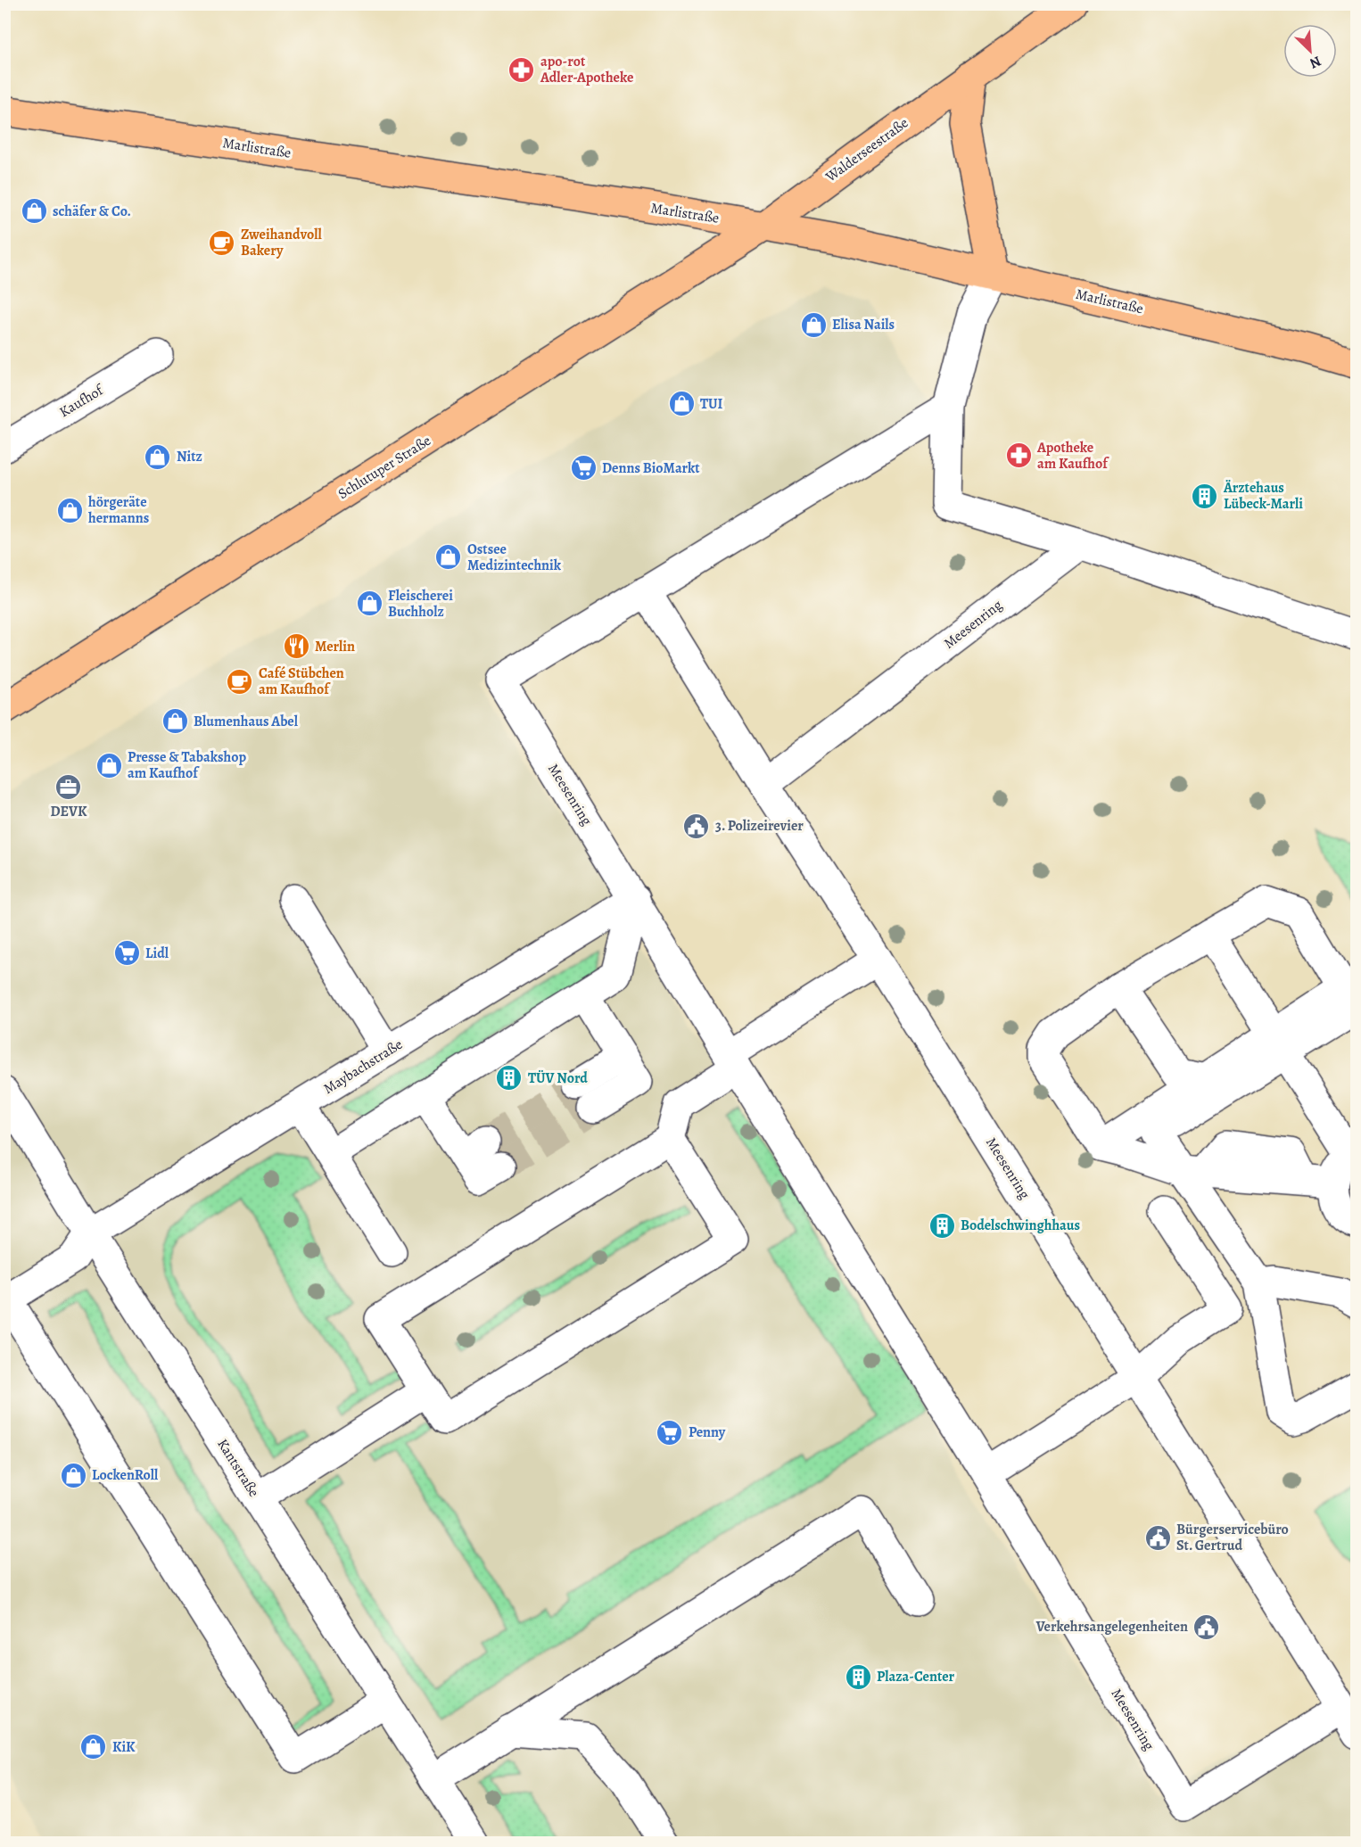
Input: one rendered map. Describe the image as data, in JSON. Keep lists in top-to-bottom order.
{
  "streets": {
    "main road": ["Marlistraße", "Walderseestraße", "Schlutuper Straße"],
    "street": [
      "Kaufhof",
      "Meesenring",
      "Maybachstraße",
      "Kantstraße"
    ]
  },
  "crossings": [
    ["Marlistraße", "Walderseestraße"],
    ["Marlistraße", "Schlutuper Straße"],
    ["Walderseestraße", "Schlutuper Straße"],
    ["Meesenring", "Maybachstraße"],
    ["Maybachstraße", "Kantstraße"]
  ],
  "places": {
    "pharmacy": ["apo-rot Adler-Apotheke", "Apotheke am Kaufhof"],
    "shop": [
      "schäfer & Co.",
      "Elisa Nails",
      "TUI",
      "Nitz",
      "hörgeräte hermanns",
      "Ostsee Medizintechnik",
      "Fleischerei Buchholz",
      "Blumenhaus Abel",
      "Presse & Tabakshop am Kaufhof",
      "LockenRoll",
      "KiK"
    ],
    "cafe": ["Zweihandvoll Bakery", "Café Stübchen am Kaufhof"],
    "supermarket": ["Denns BioMarkt", "Lidl", "Penny"],
    "building": [
      "Ärztehaus Lübeck-Marli",
      "TÜV Nord",
      "Bodelschwinghhaus",
      "Plaza-Center"
    ],
    "restaurant": ["Merlin"],
    "office": ["DEVK"],
    "public building": ["3. Polizeirevier", "Bürgerservicebüro St. Gertrud", "Verkehrsangelegenheiten"]
  },
  "north": "bottom right"
}
